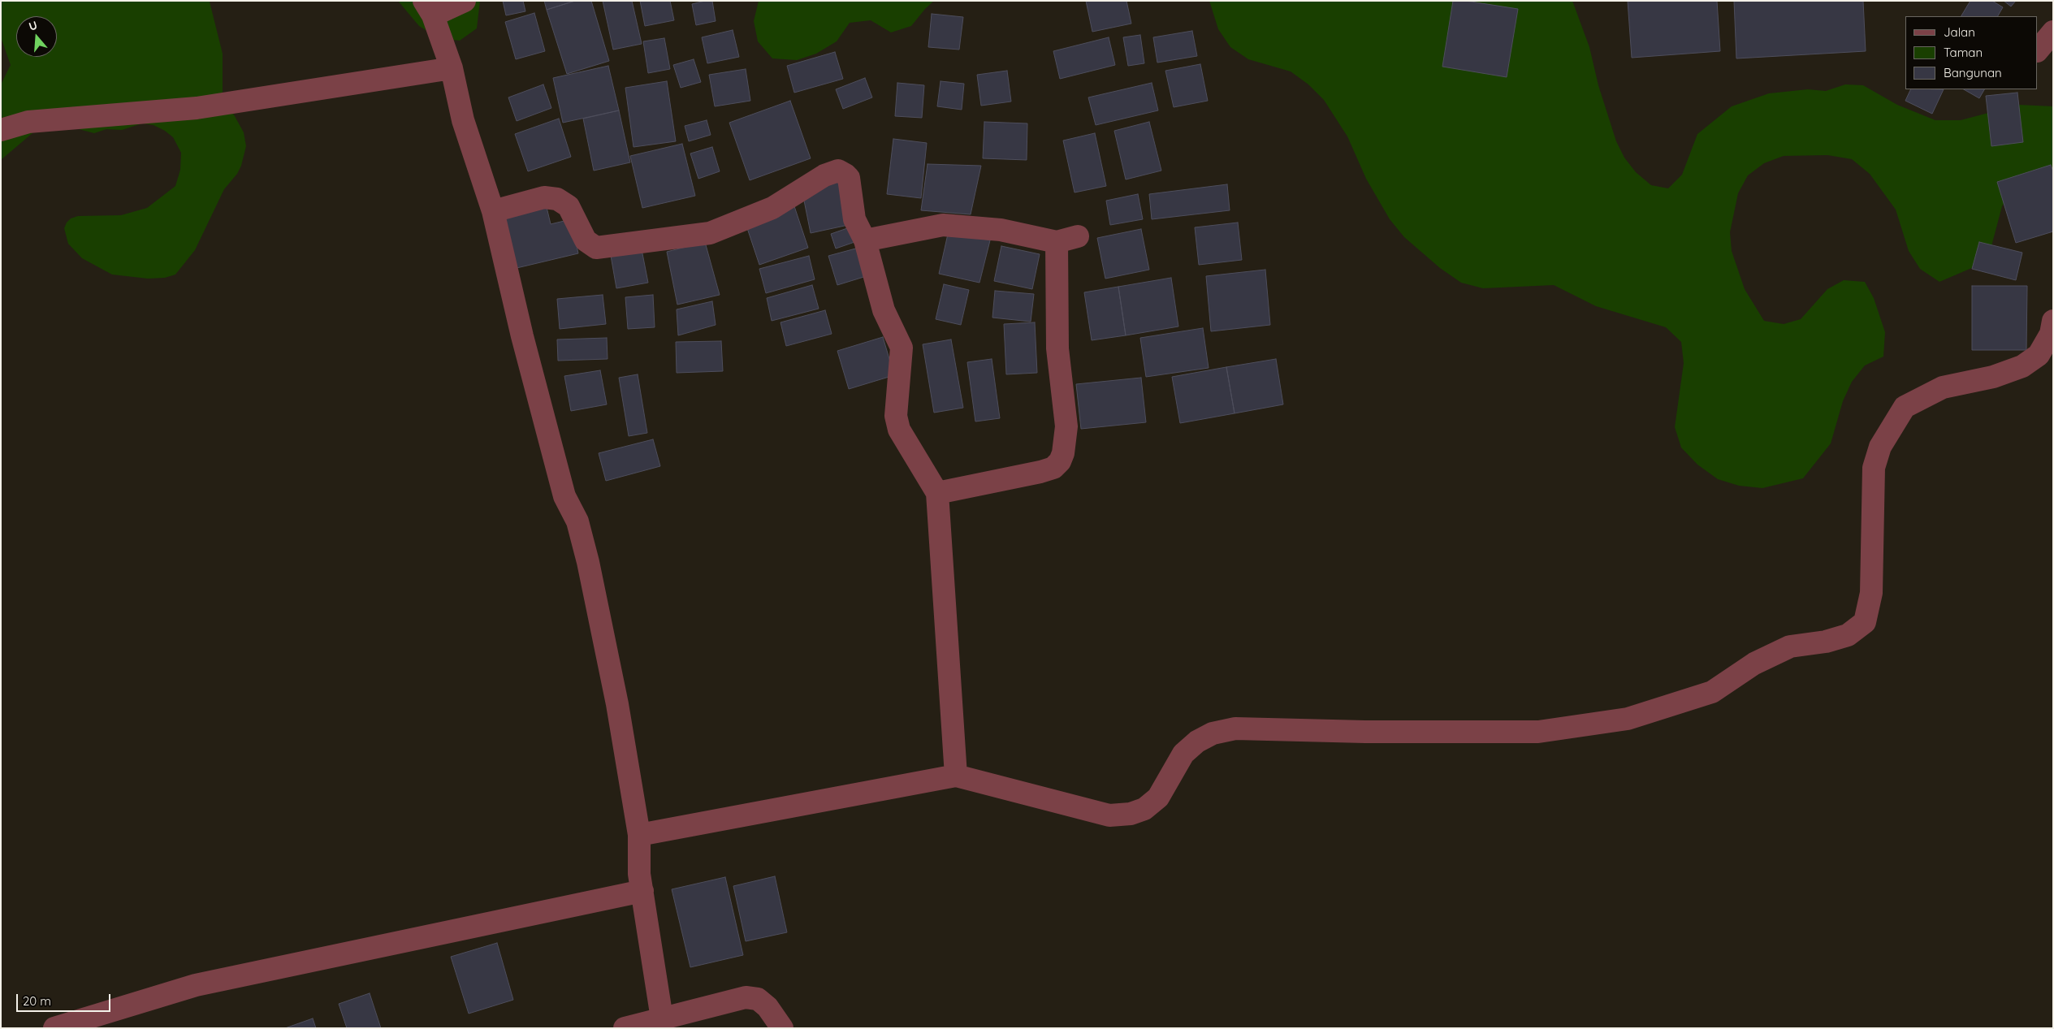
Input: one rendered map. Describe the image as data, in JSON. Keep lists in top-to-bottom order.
{
  "legend": ["Jalan", "Taman", "Bangunan"],
  "scale_bar": "20 m",
  "north": "top"
}
